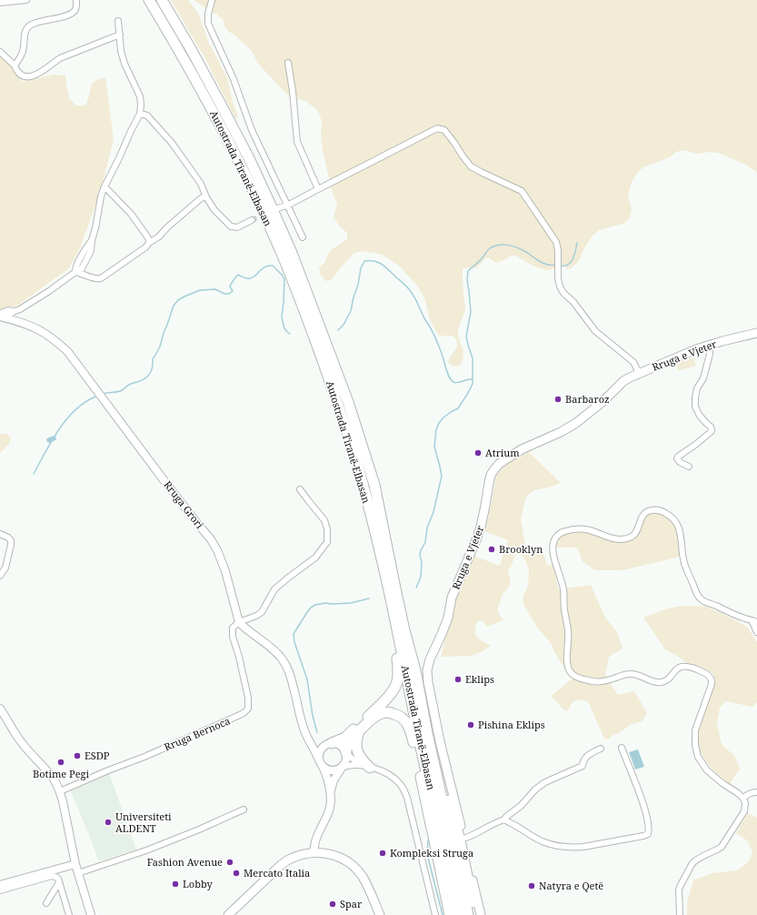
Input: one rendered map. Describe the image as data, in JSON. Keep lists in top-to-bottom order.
{
  "streets": {
    "highway": ["Autostrada Tiranë-Elbasan"],
    "main road": ["Rruga e Vjeter", "Rruga Grori"],
    "street": ["Rruga Bernoca"]
  },
  "crossings": [
    ["Rruga Grori", "Rruga Bernoca"]
  ],
  "places": [
    "Barbaroz",
    "Atrium",
    "Brooklyn",
    "Eklips",
    "Pishina Eklips",
    "ESDP",
    "Botime Pegi",
    "Universiteti ALDENT",
    "Kompleksi Struga",
    "Fashion Avenue",
    "Mercato Italia",
    "Lobby",
    "Natyra e Qetë",
    "Spar"
  ]
}
